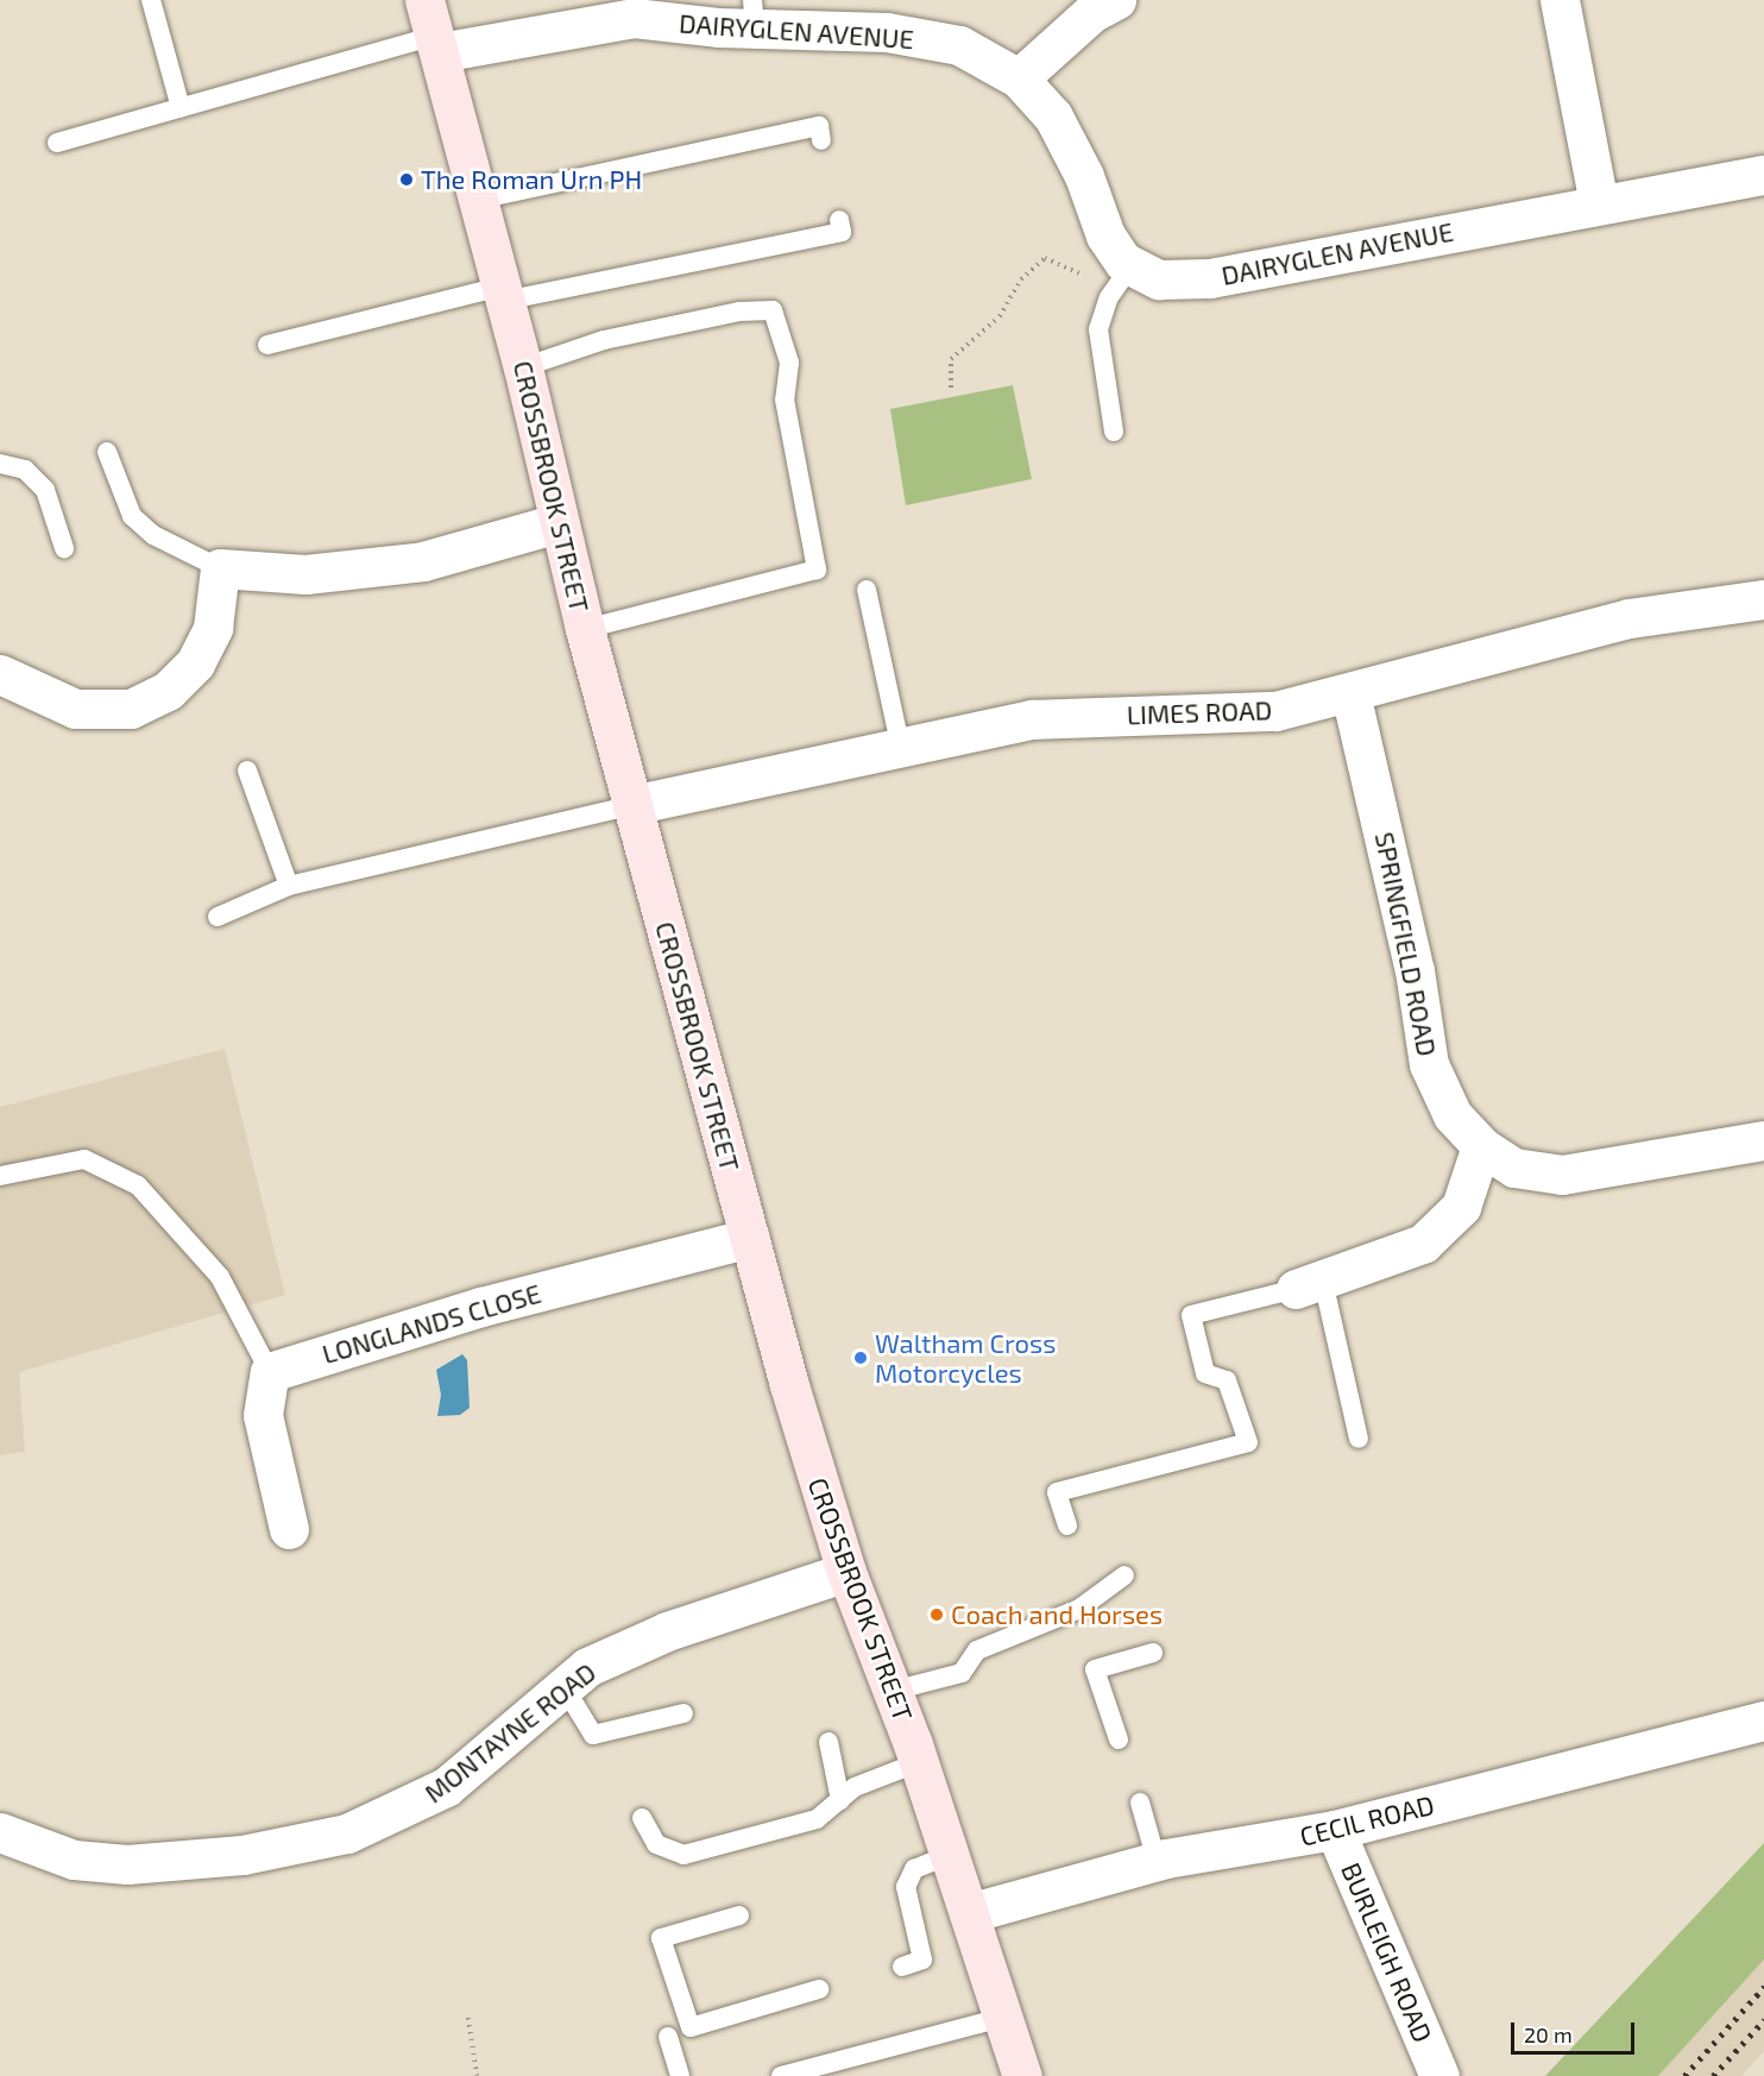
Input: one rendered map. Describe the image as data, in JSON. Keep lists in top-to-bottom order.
{
  "streets": {
    "main road": ["CROSSBROOK STREET"],
    "street": [
      "DAIRYGLEN AVENUE",
      "LIMES ROAD",
      "SPRINGFIELD ROAD",
      "LONGLANDS CLOSE",
      "MONTAYNE ROAD",
      "CECIL ROAD",
      "BURLEIGH ROAD"
    ]
  },
  "crossings": [
    ["DAIRYGLEN AVENUE", "CROSSBROOK STREET"],
    ["CROSSBROOK STREET", "LIMES ROAD"],
    ["CROSSBROOK STREET", "LONGLANDS CLOSE"],
    ["CROSSBROOK STREET", "MONTAYNE ROAD"],
    ["CROSSBROOK STREET", "CECIL ROAD"],
    ["LIMES ROAD", "SPRINGFIELD ROAD"],
    ["CECIL ROAD", "BURLEIGH ROAD"]
  ],
  "places": ["The Roman Urn PH", "Waltham Cross Motorcycles", "Coach and Horses"],
  "scale_bar": "20 m"
}
